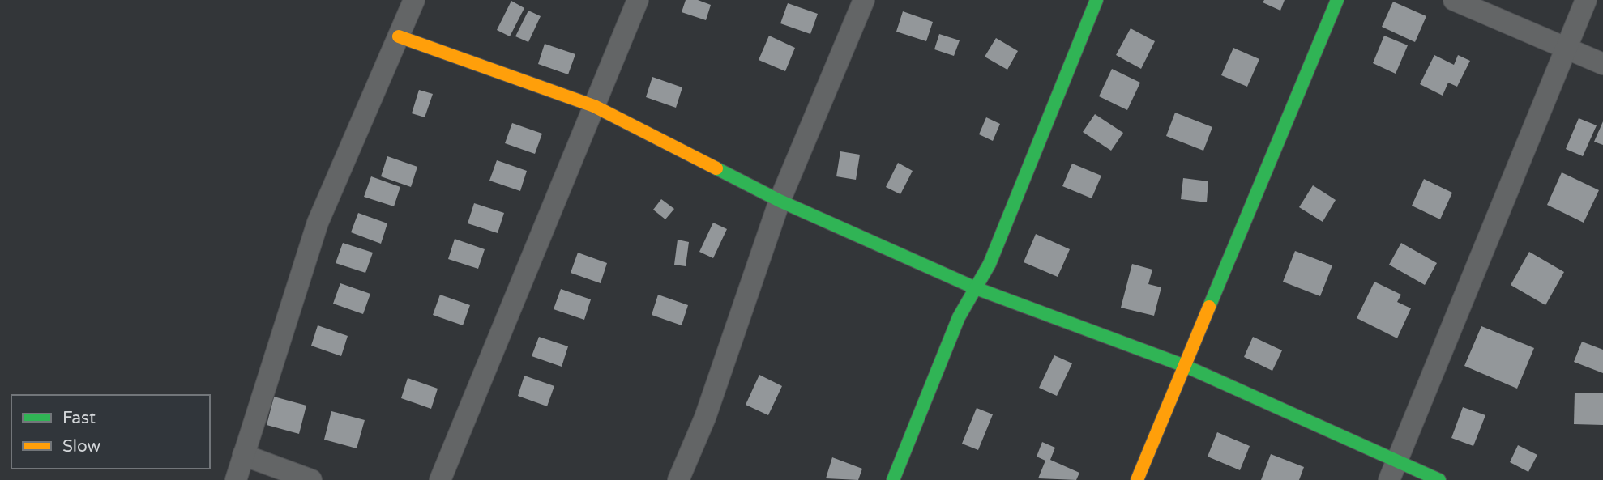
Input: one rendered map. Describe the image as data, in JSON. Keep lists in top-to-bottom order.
{
  "legend": ["Fast", "Slow"]
}
